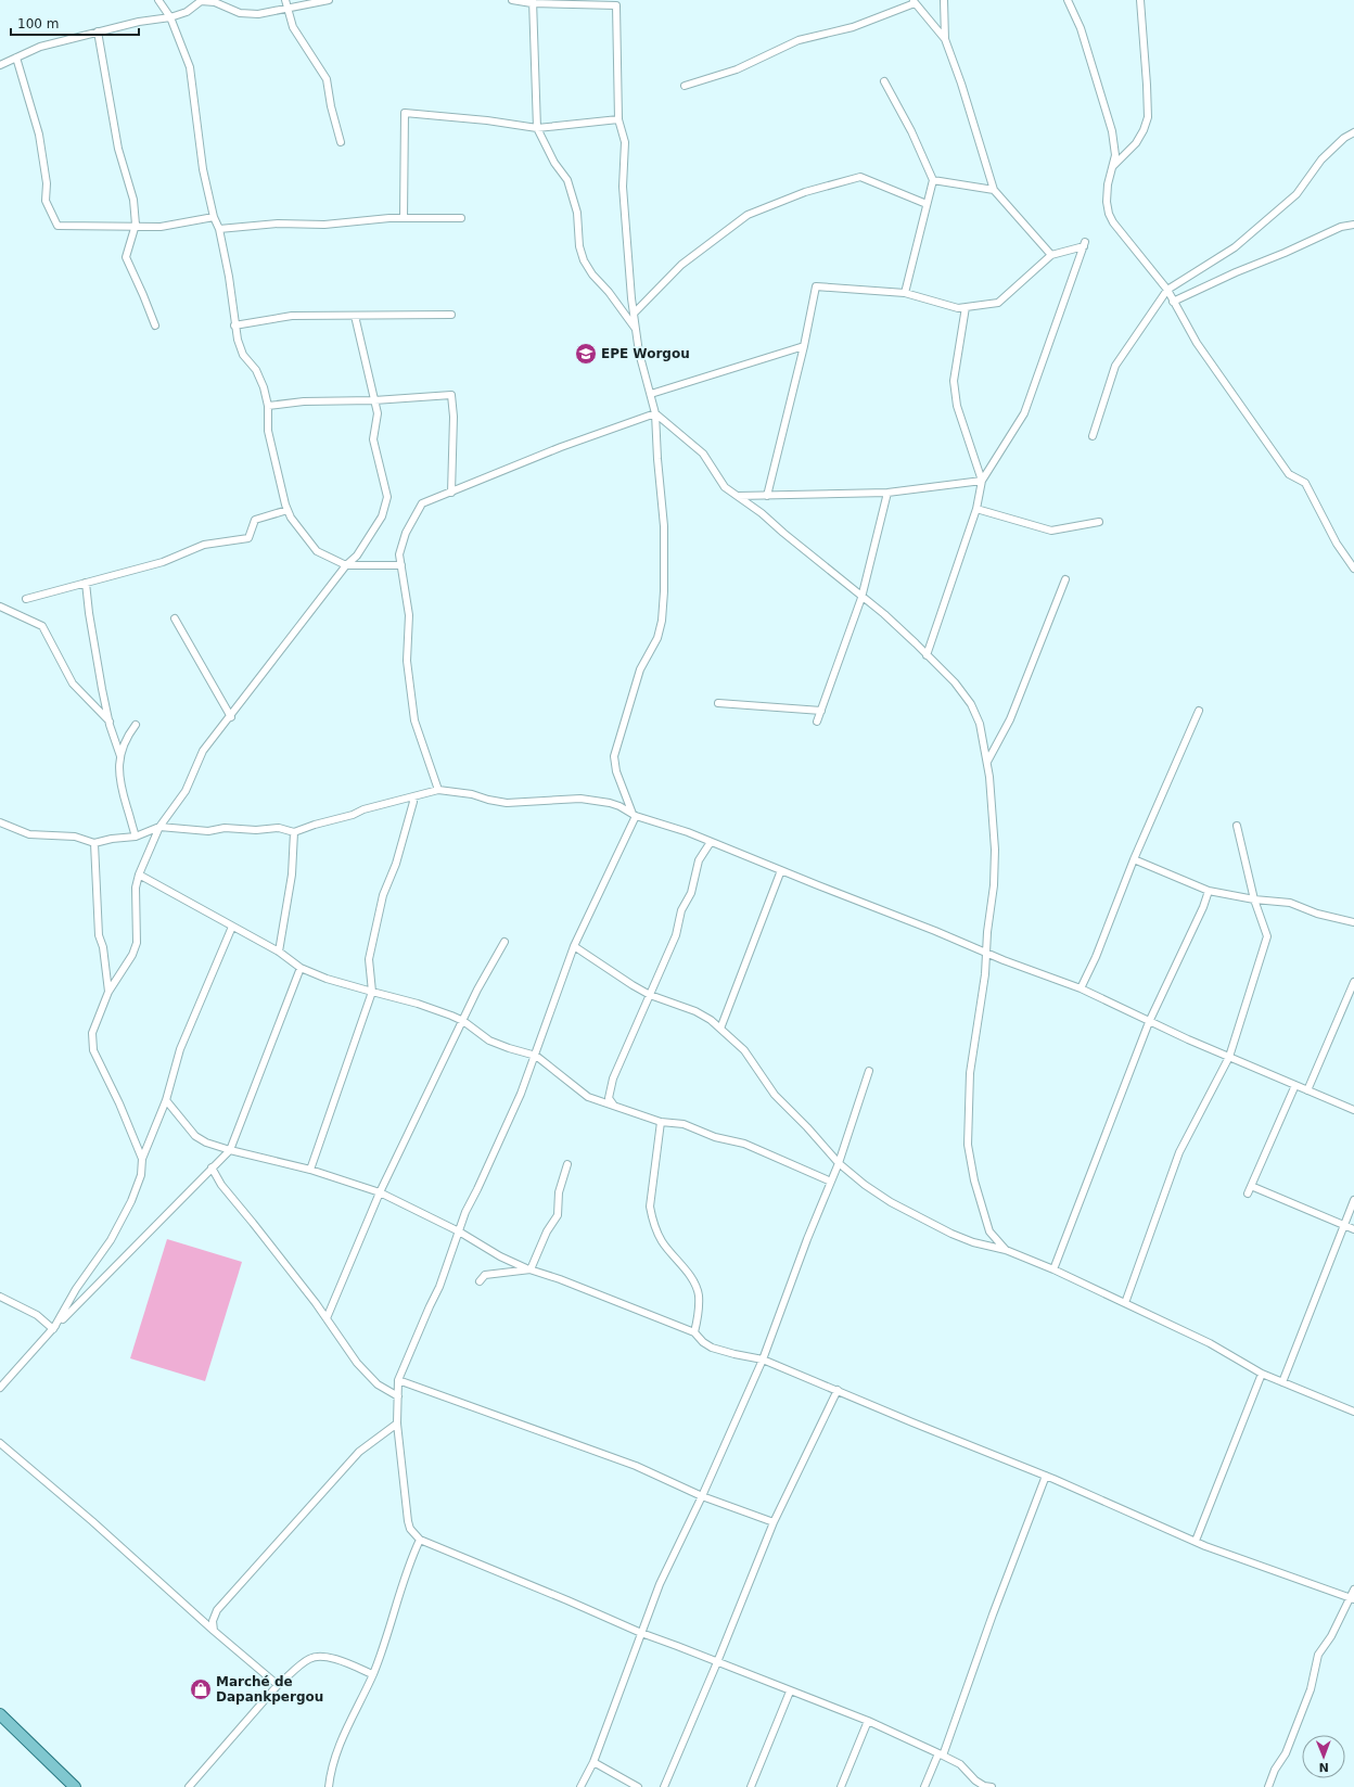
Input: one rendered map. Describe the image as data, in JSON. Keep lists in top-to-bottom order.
{
  "places": {
    "school or university": ["EPE Worgou"],
    "shop": ["Marché de Dapankpergou"]
  },
  "scale_bar": "100 m",
  "north": "bottom"
}
